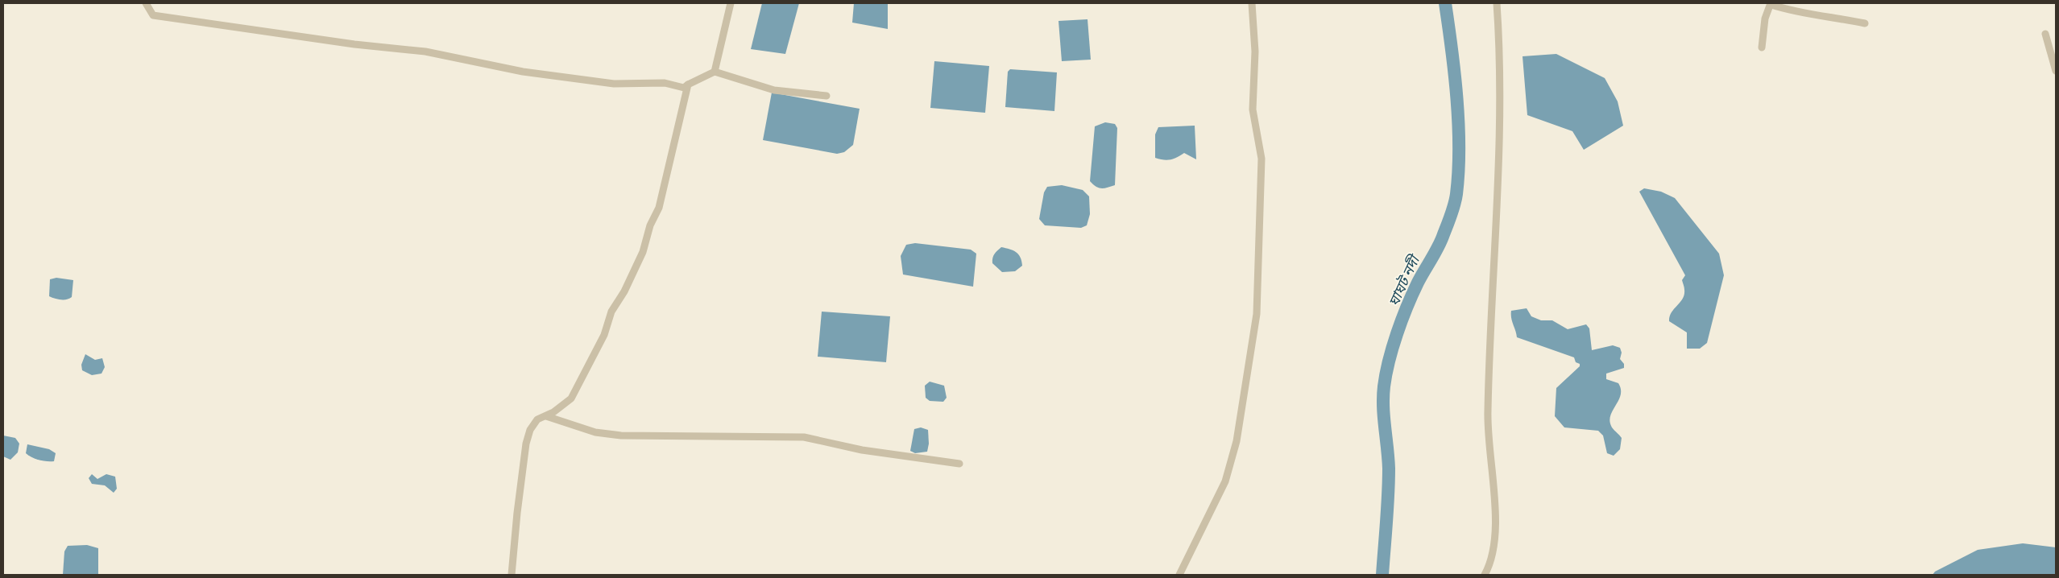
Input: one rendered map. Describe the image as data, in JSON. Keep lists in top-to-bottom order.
{
  "water": ["ঘাঘট নদী"]
}
